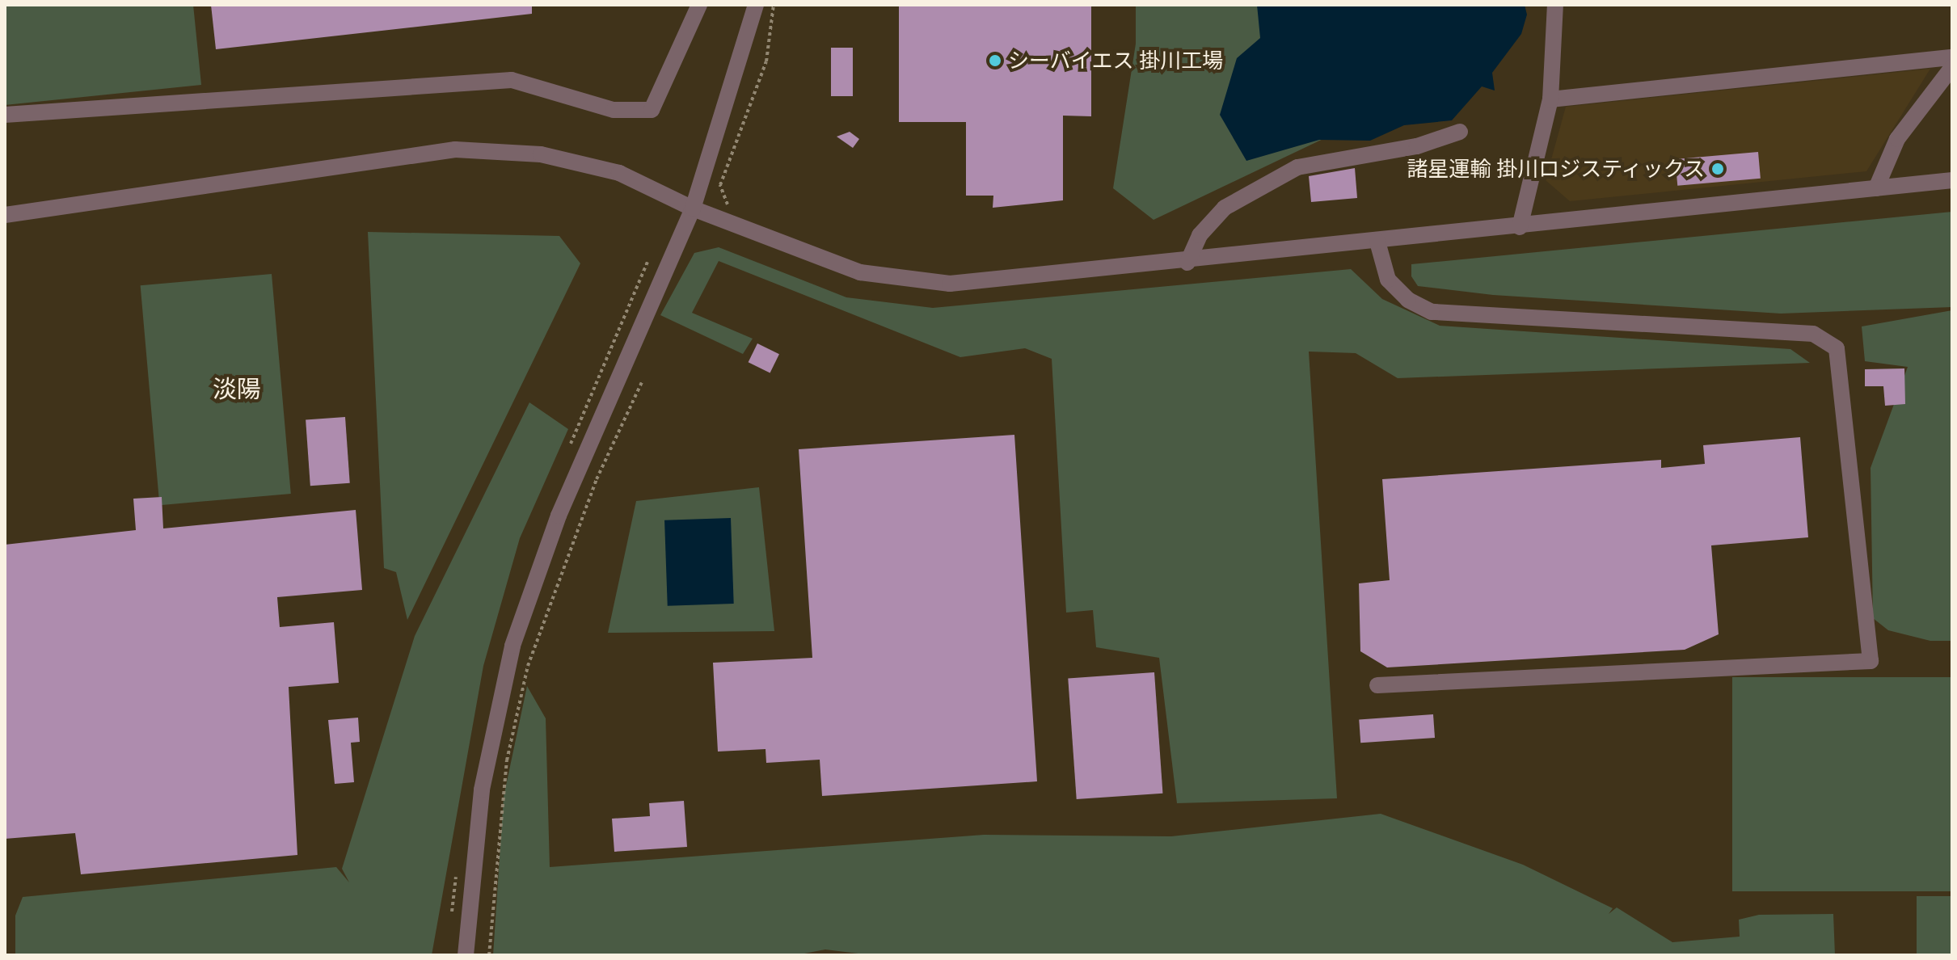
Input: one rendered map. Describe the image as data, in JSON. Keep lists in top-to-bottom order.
{
  "districts": ["淡陽"],
  "places": ["シーバイエス 掛川工場", "諸星運輸 掛川ロジスティックス"]
}
